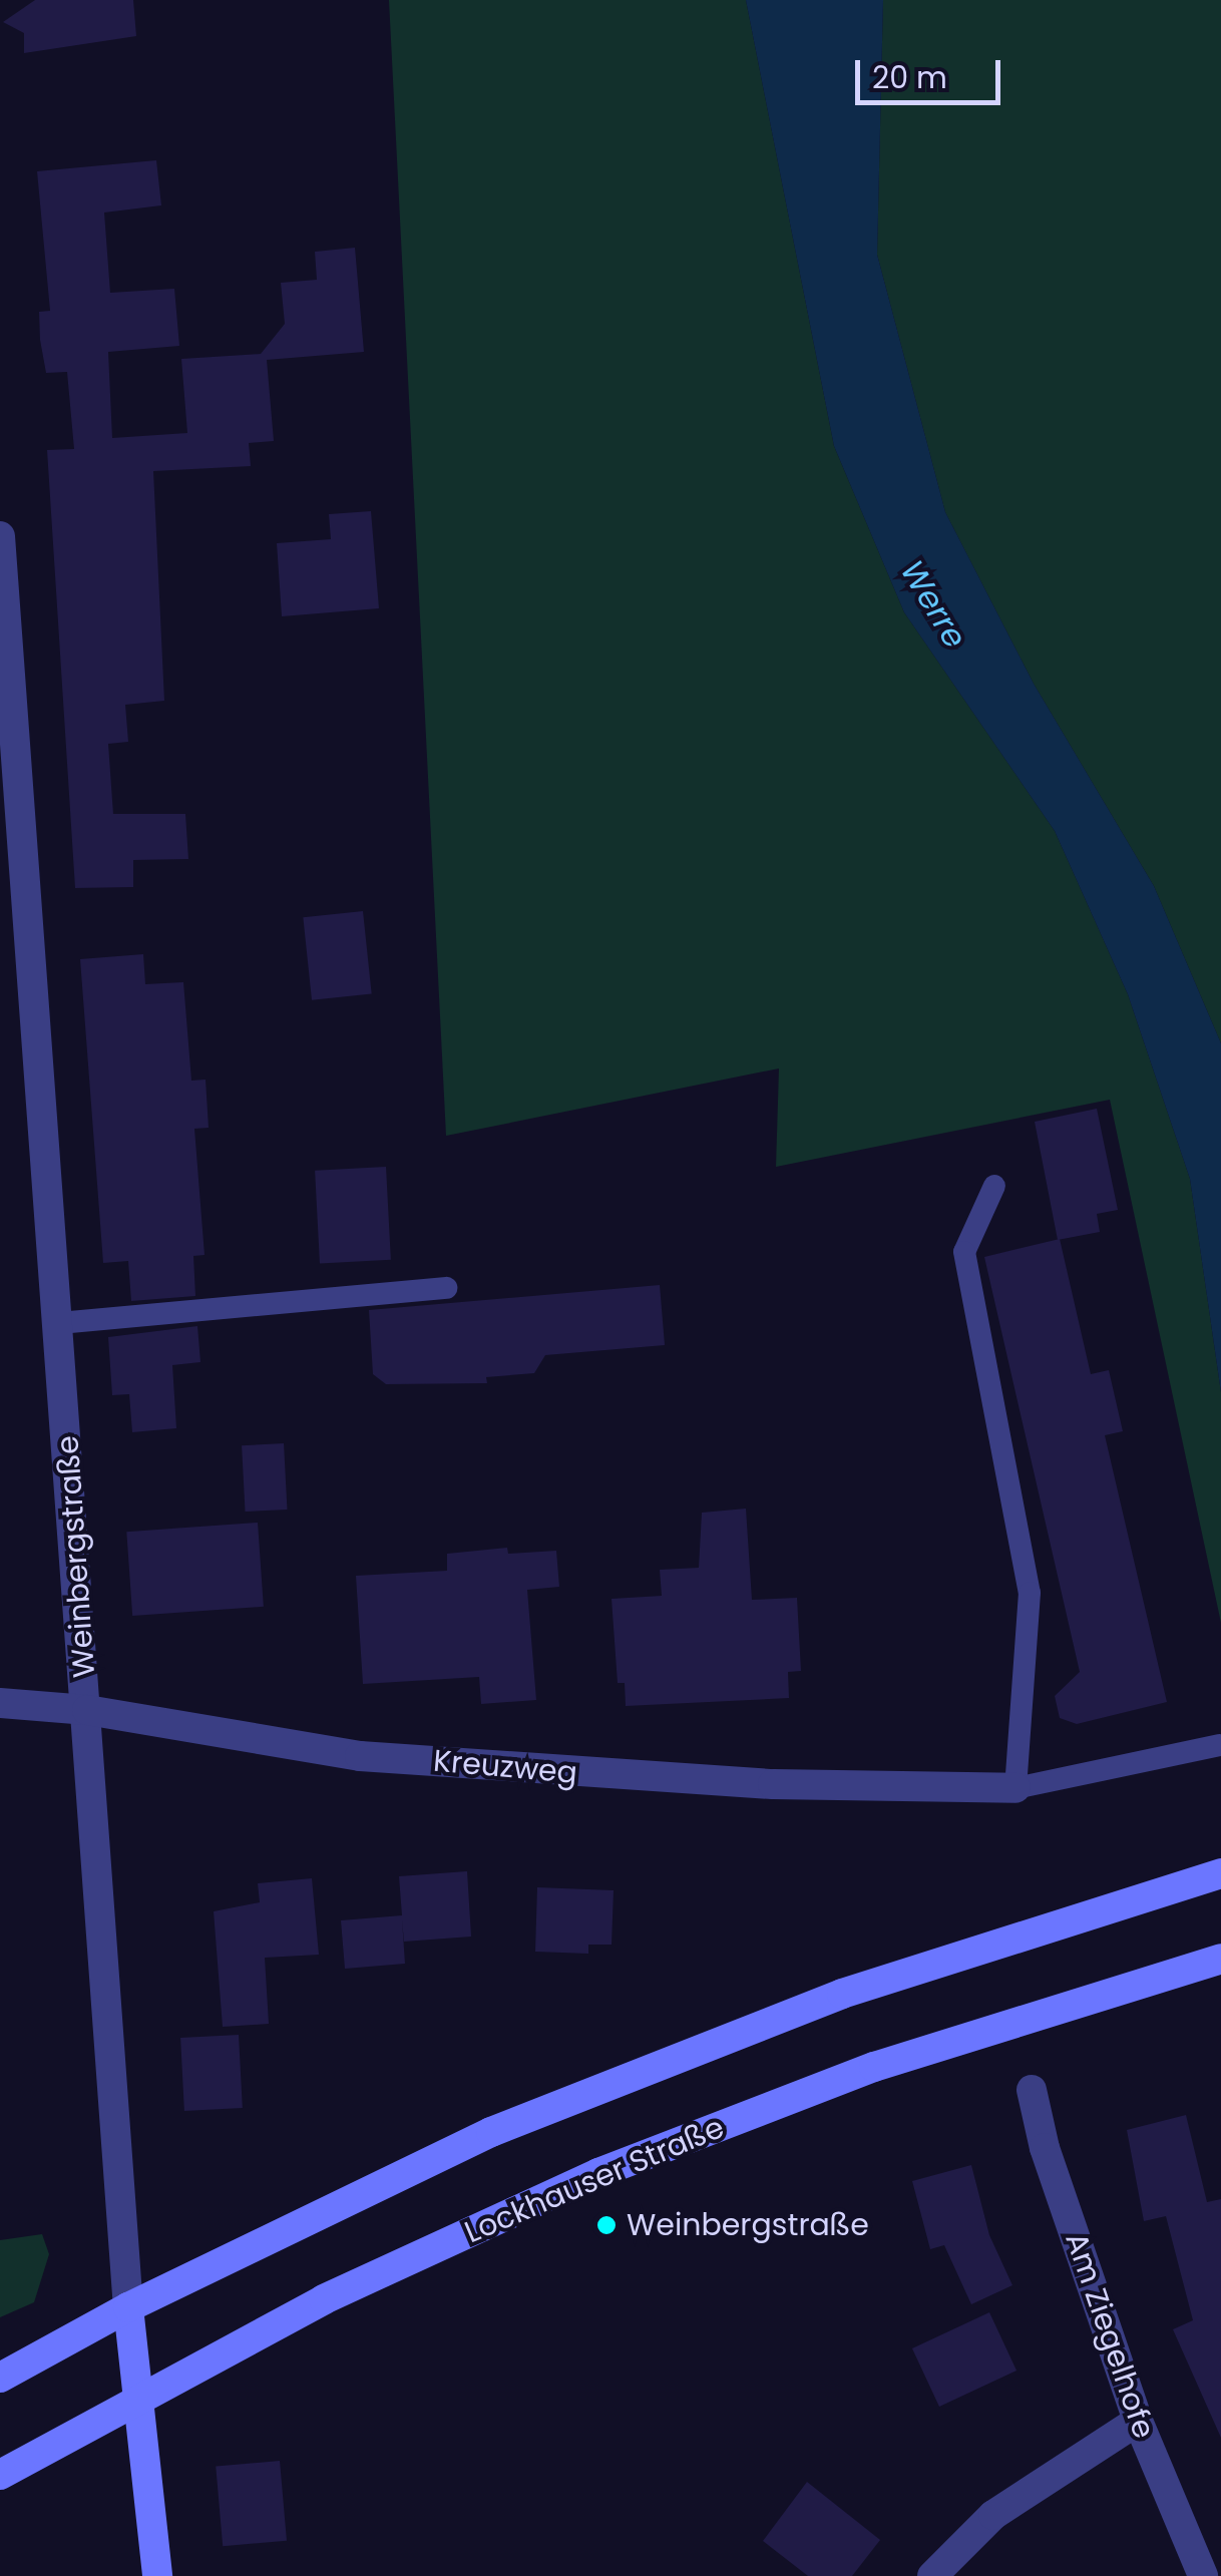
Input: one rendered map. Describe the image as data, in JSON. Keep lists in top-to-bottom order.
{
  "streets": {
    "main road": ["Weinbergstraße", "Lockhauser Straße"],
    "street": ["Kreuzweg", "Am Ziegelhofe"]
  },
  "crossings": [
    ["Weinbergstraße", "Kreuzweg"],
    ["Weinbergstraße", "Lockhauser Straße"]
  ],
  "water": ["Werre"],
  "places": ["Weinbergstraße"],
  "scale_bar": "20 m"
}
